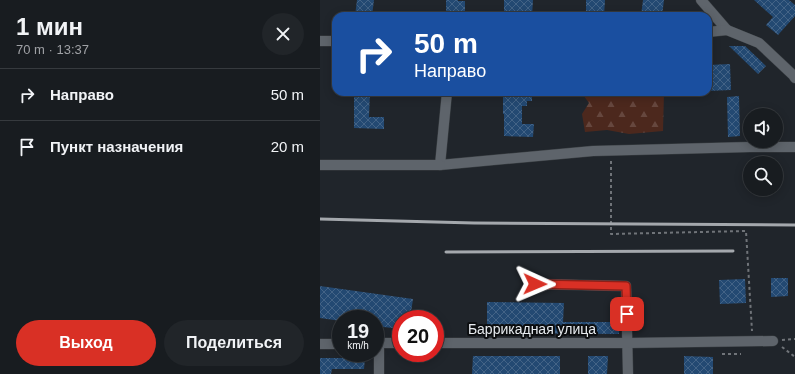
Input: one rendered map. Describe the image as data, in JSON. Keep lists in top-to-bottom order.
{
  "streets": {
    "street": ["Баррикадная улица"]
  },
  "page": {
    "heading": ["1 мин", "70 m · 13:37"],
    "turn": ["50 m", "Направо"],
    "list": [
      {
        "name": "Направо",
        "value": "50 m"
      },
      {
        "name": "Пункт назначения",
        "value": "20 m"
      }
    ],
    "speed": "19 km/h",
    "limit": "20",
    "buttons": ["Выход", "Поделиться"]
  }
}
